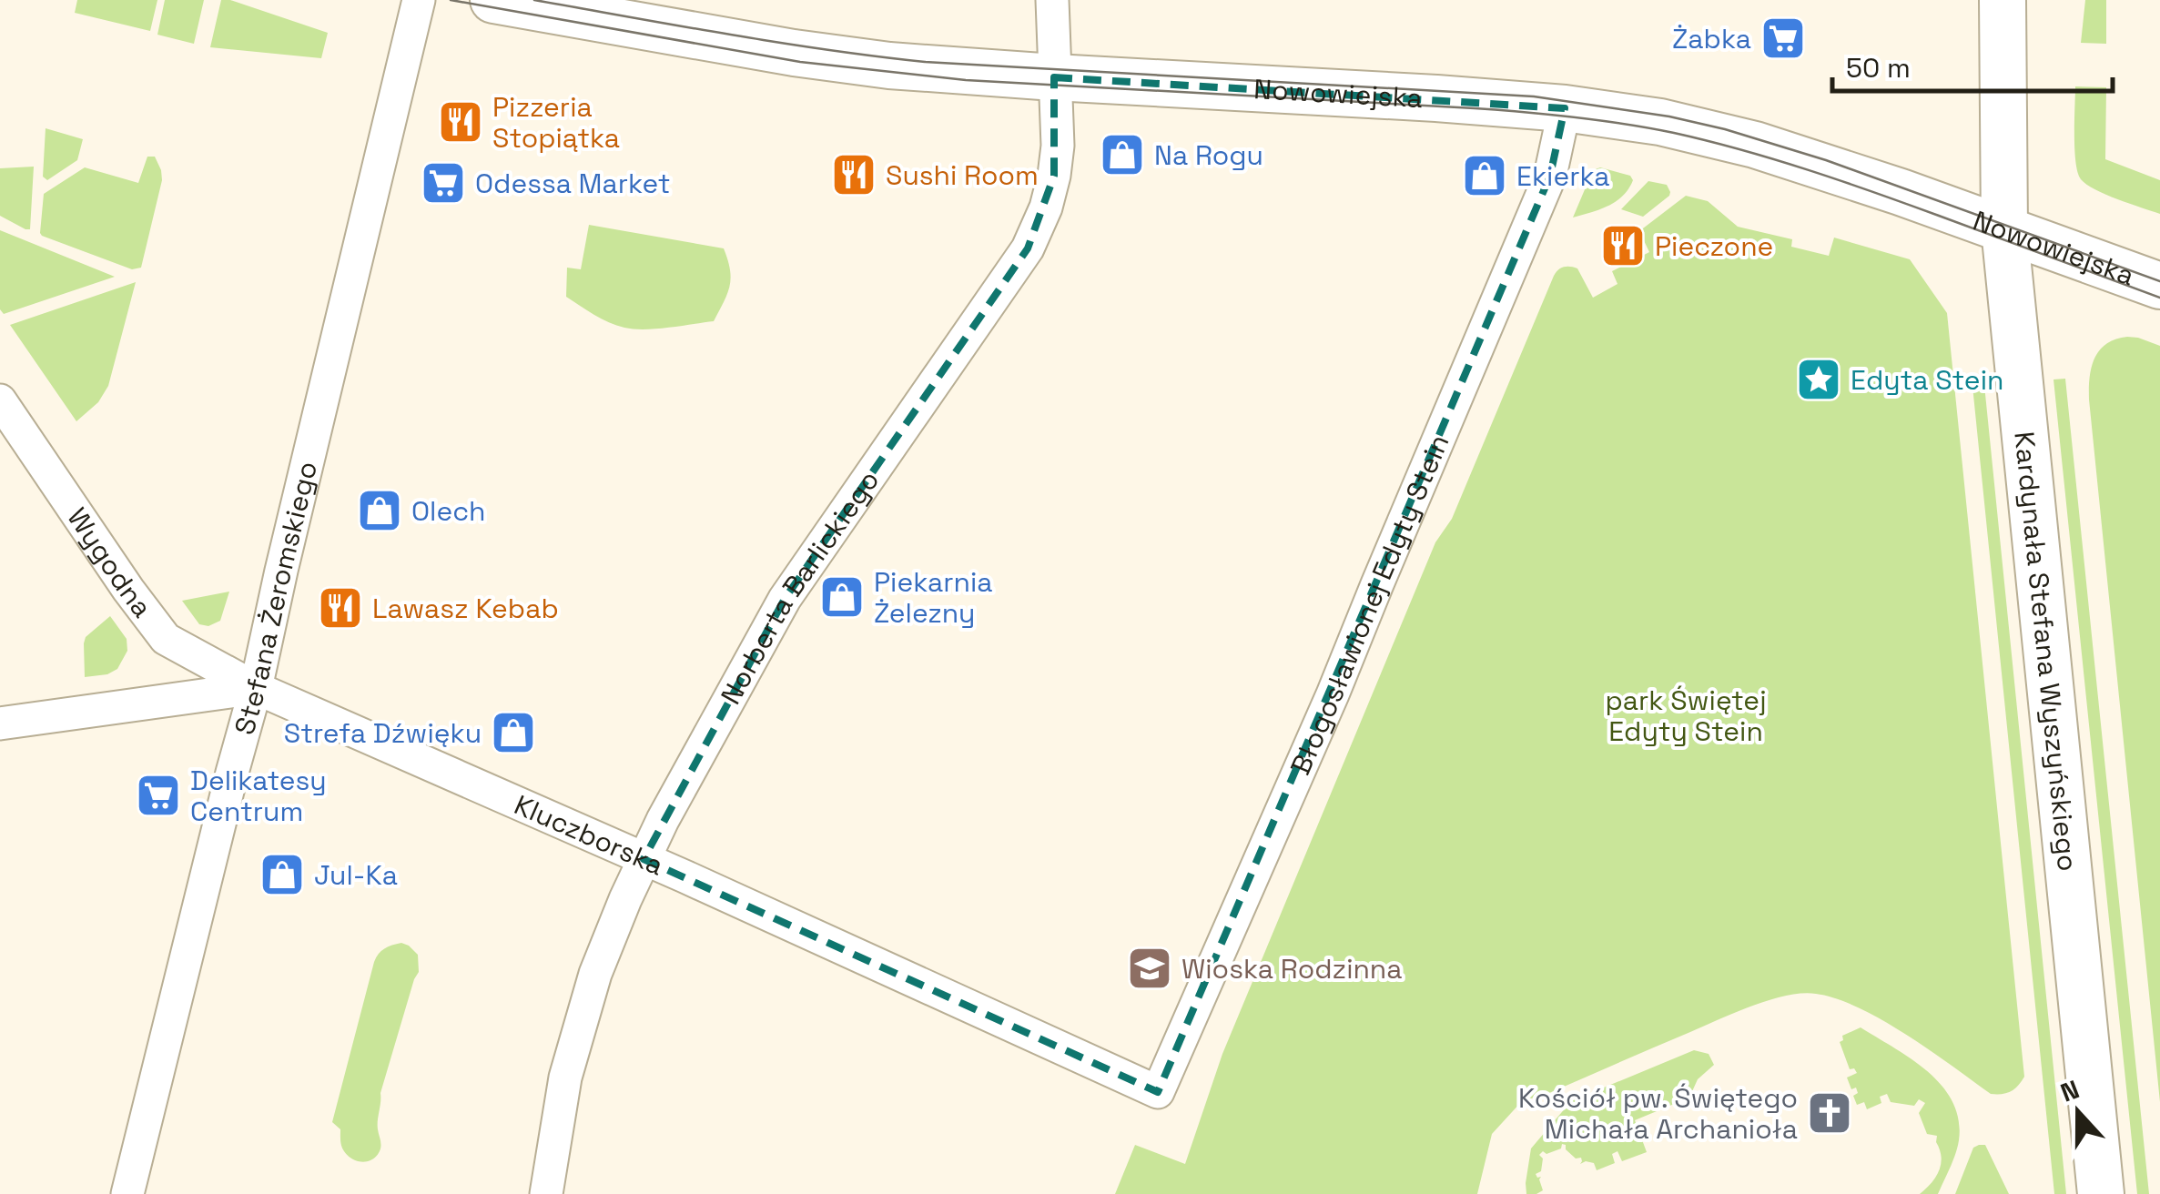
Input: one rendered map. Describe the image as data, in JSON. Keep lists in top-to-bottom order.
{
  "streets": {
    "street": [
      "Nowowiejska",
      "Wygodna",
      "Norberta Barlickiego",
      "Stefana Żeromskiego",
      "Błogosławionej Edyty Stein",
      "Kardynała Stefana Wyszyńskiego",
      "Kluczborska"
    ]
  },
  "crossings": [
    ["Nowowiejska", "Norberta Barlickiego"],
    ["Nowowiejska", "Błogosławionej Edyty Stein"],
    ["Nowowiejska", "Kardynała Stefana Wyszyńskiego"],
    ["Wygodna", "Stefana Żeromskiego"],
    ["Wygodna", "Kluczborska"],
    ["Norberta Barlickiego", "Kluczborska"],
    ["Stefana Żeromskiego", "Kluczborska"],
    ["Błogosławionej Edyty Stein", "Kluczborska"]
  ],
  "parks": ["park Świętej Edyty Stein"],
  "places": {
    "supermarket": ["Żabka", "Odessa Market", "Delikatesy Centrum"],
    "restaurant": [
      "Pizzeria Stopiątka",
      "Sushi Room",
      "Pieczone",
      "Lawasz Kebab"
    ],
    "shop": [
      "Na Rogu",
      "Ekierka",
      "Olech",
      "Piekarnia Żelezny",
      "Strefa Dźwięku",
      "Jul-Ka"
    ],
    "place": ["Edyta Stein"],
    "school or university": ["Wioska Rodzinna"],
    "church": ["Kościół pw. Świętego Michała Archanioła"]
  },
  "scale_bar": "50 m",
  "north": "top"
}
